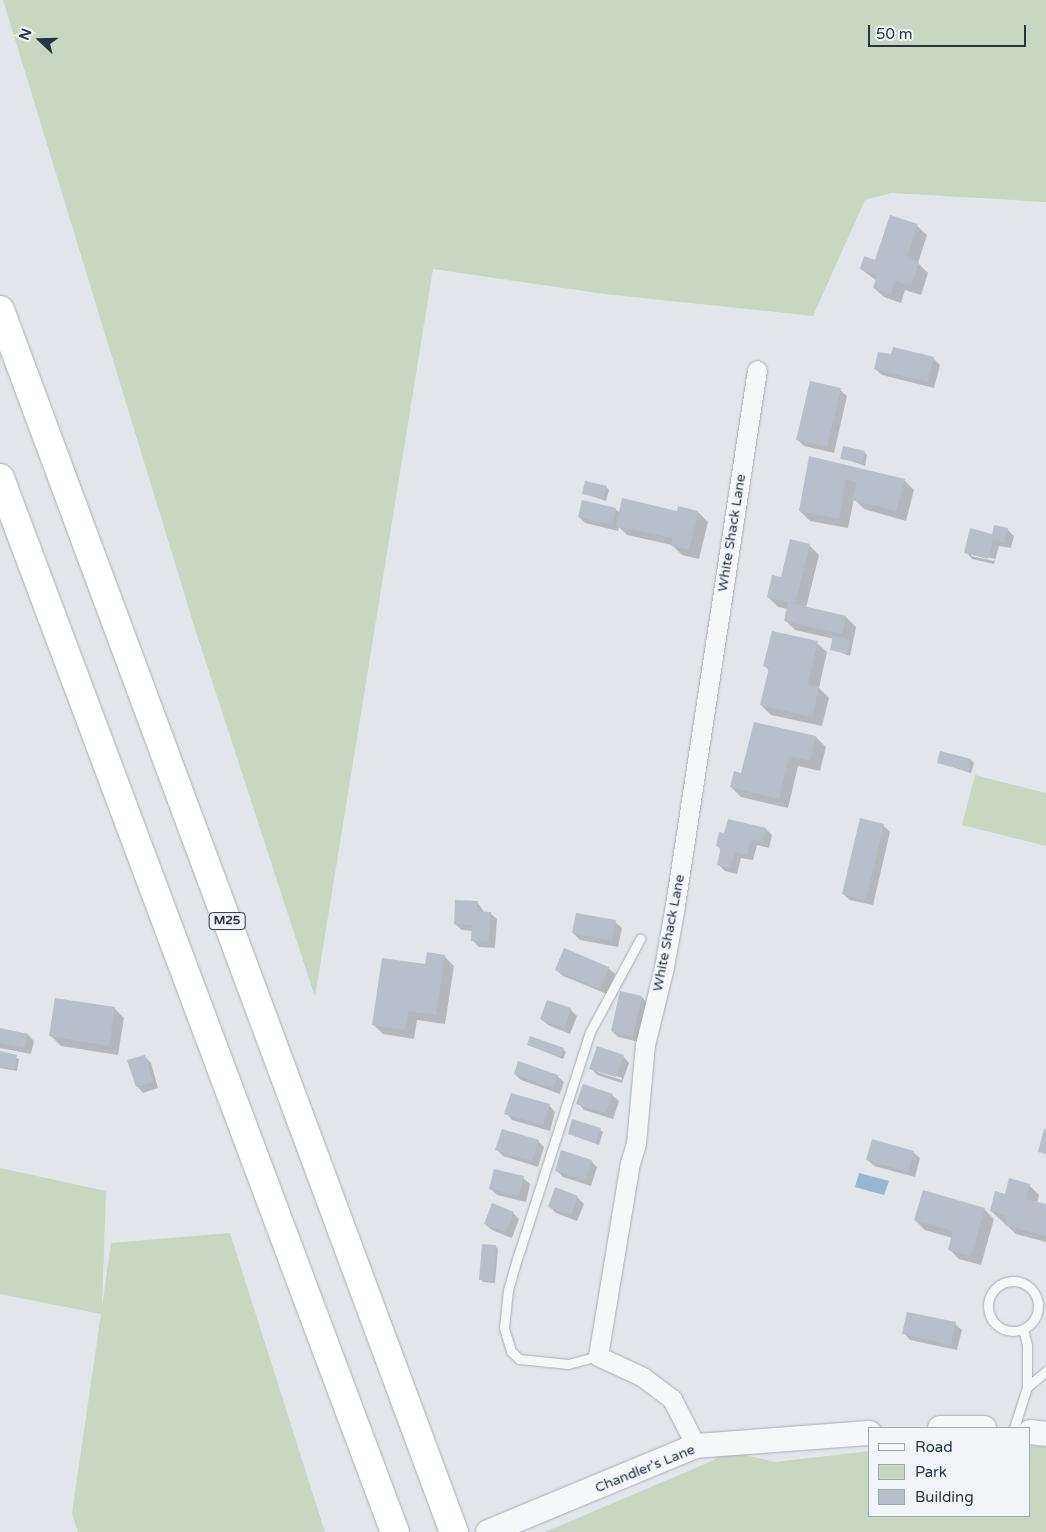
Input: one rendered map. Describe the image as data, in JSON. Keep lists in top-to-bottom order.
{
  "streets": {
    "highway": ["M25"],
    "street": ["White Shack Lane", "Chandler's Lane"]
  },
  "legend": ["Road", "Park", "Building"],
  "scale_bar": "50 m",
  "north": "left"
}
